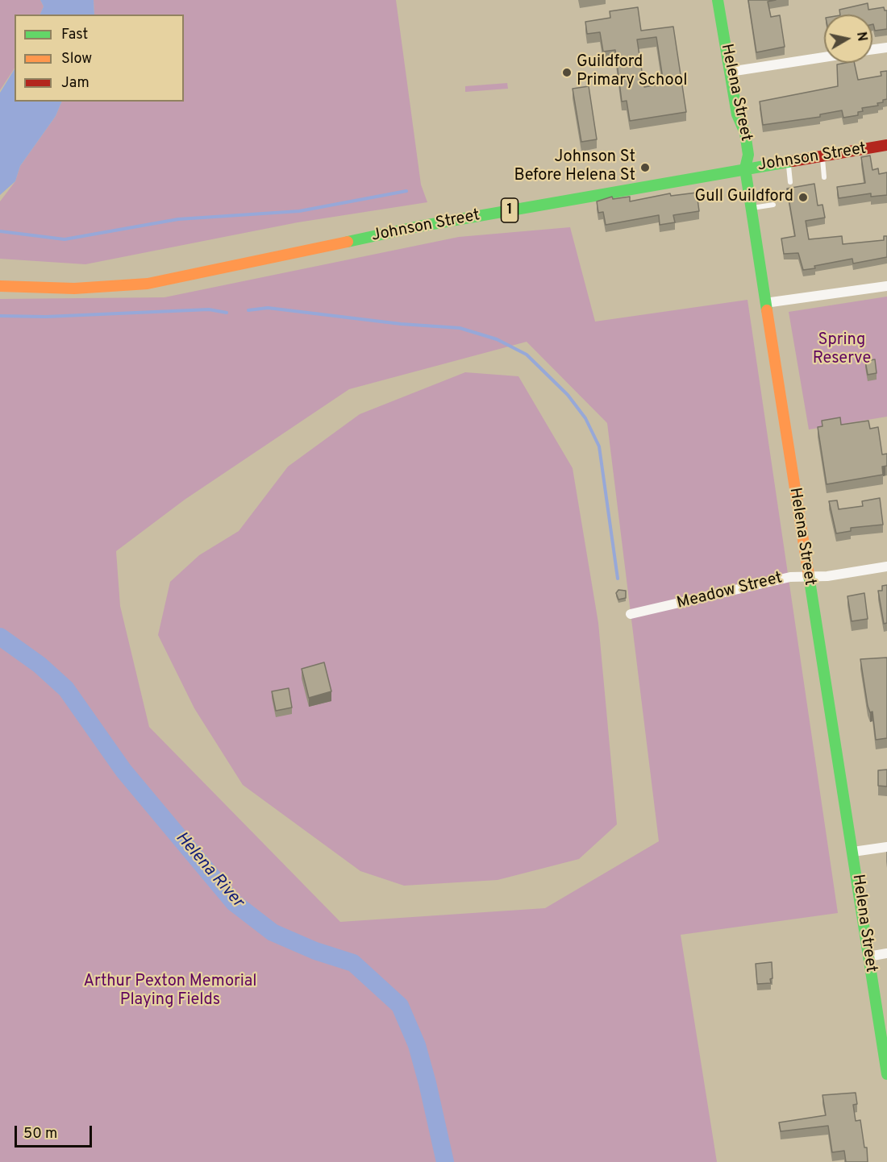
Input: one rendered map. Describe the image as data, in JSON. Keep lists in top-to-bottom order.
{
  "streets": {
    "main road": ["Helena Street", "Johnson Street", "1"],
    "street": ["Meadow Street"]
  },
  "crossings": [
    ["Helena Street", "Johnson Street"],
    ["Helena Street", "Meadow Street"]
  ],
  "water": ["Helena River"],
  "parks": ["Spring Reserve", "Arthur Pexton Memorial Playing Fields"],
  "places": ["Guildford Primary School", "Johnson St Before Helena St", "Gull Guildford"],
  "legend": ["Fast", "Slow", "Jam"],
  "scale_bar": "50 m",
  "north": "right"
}
